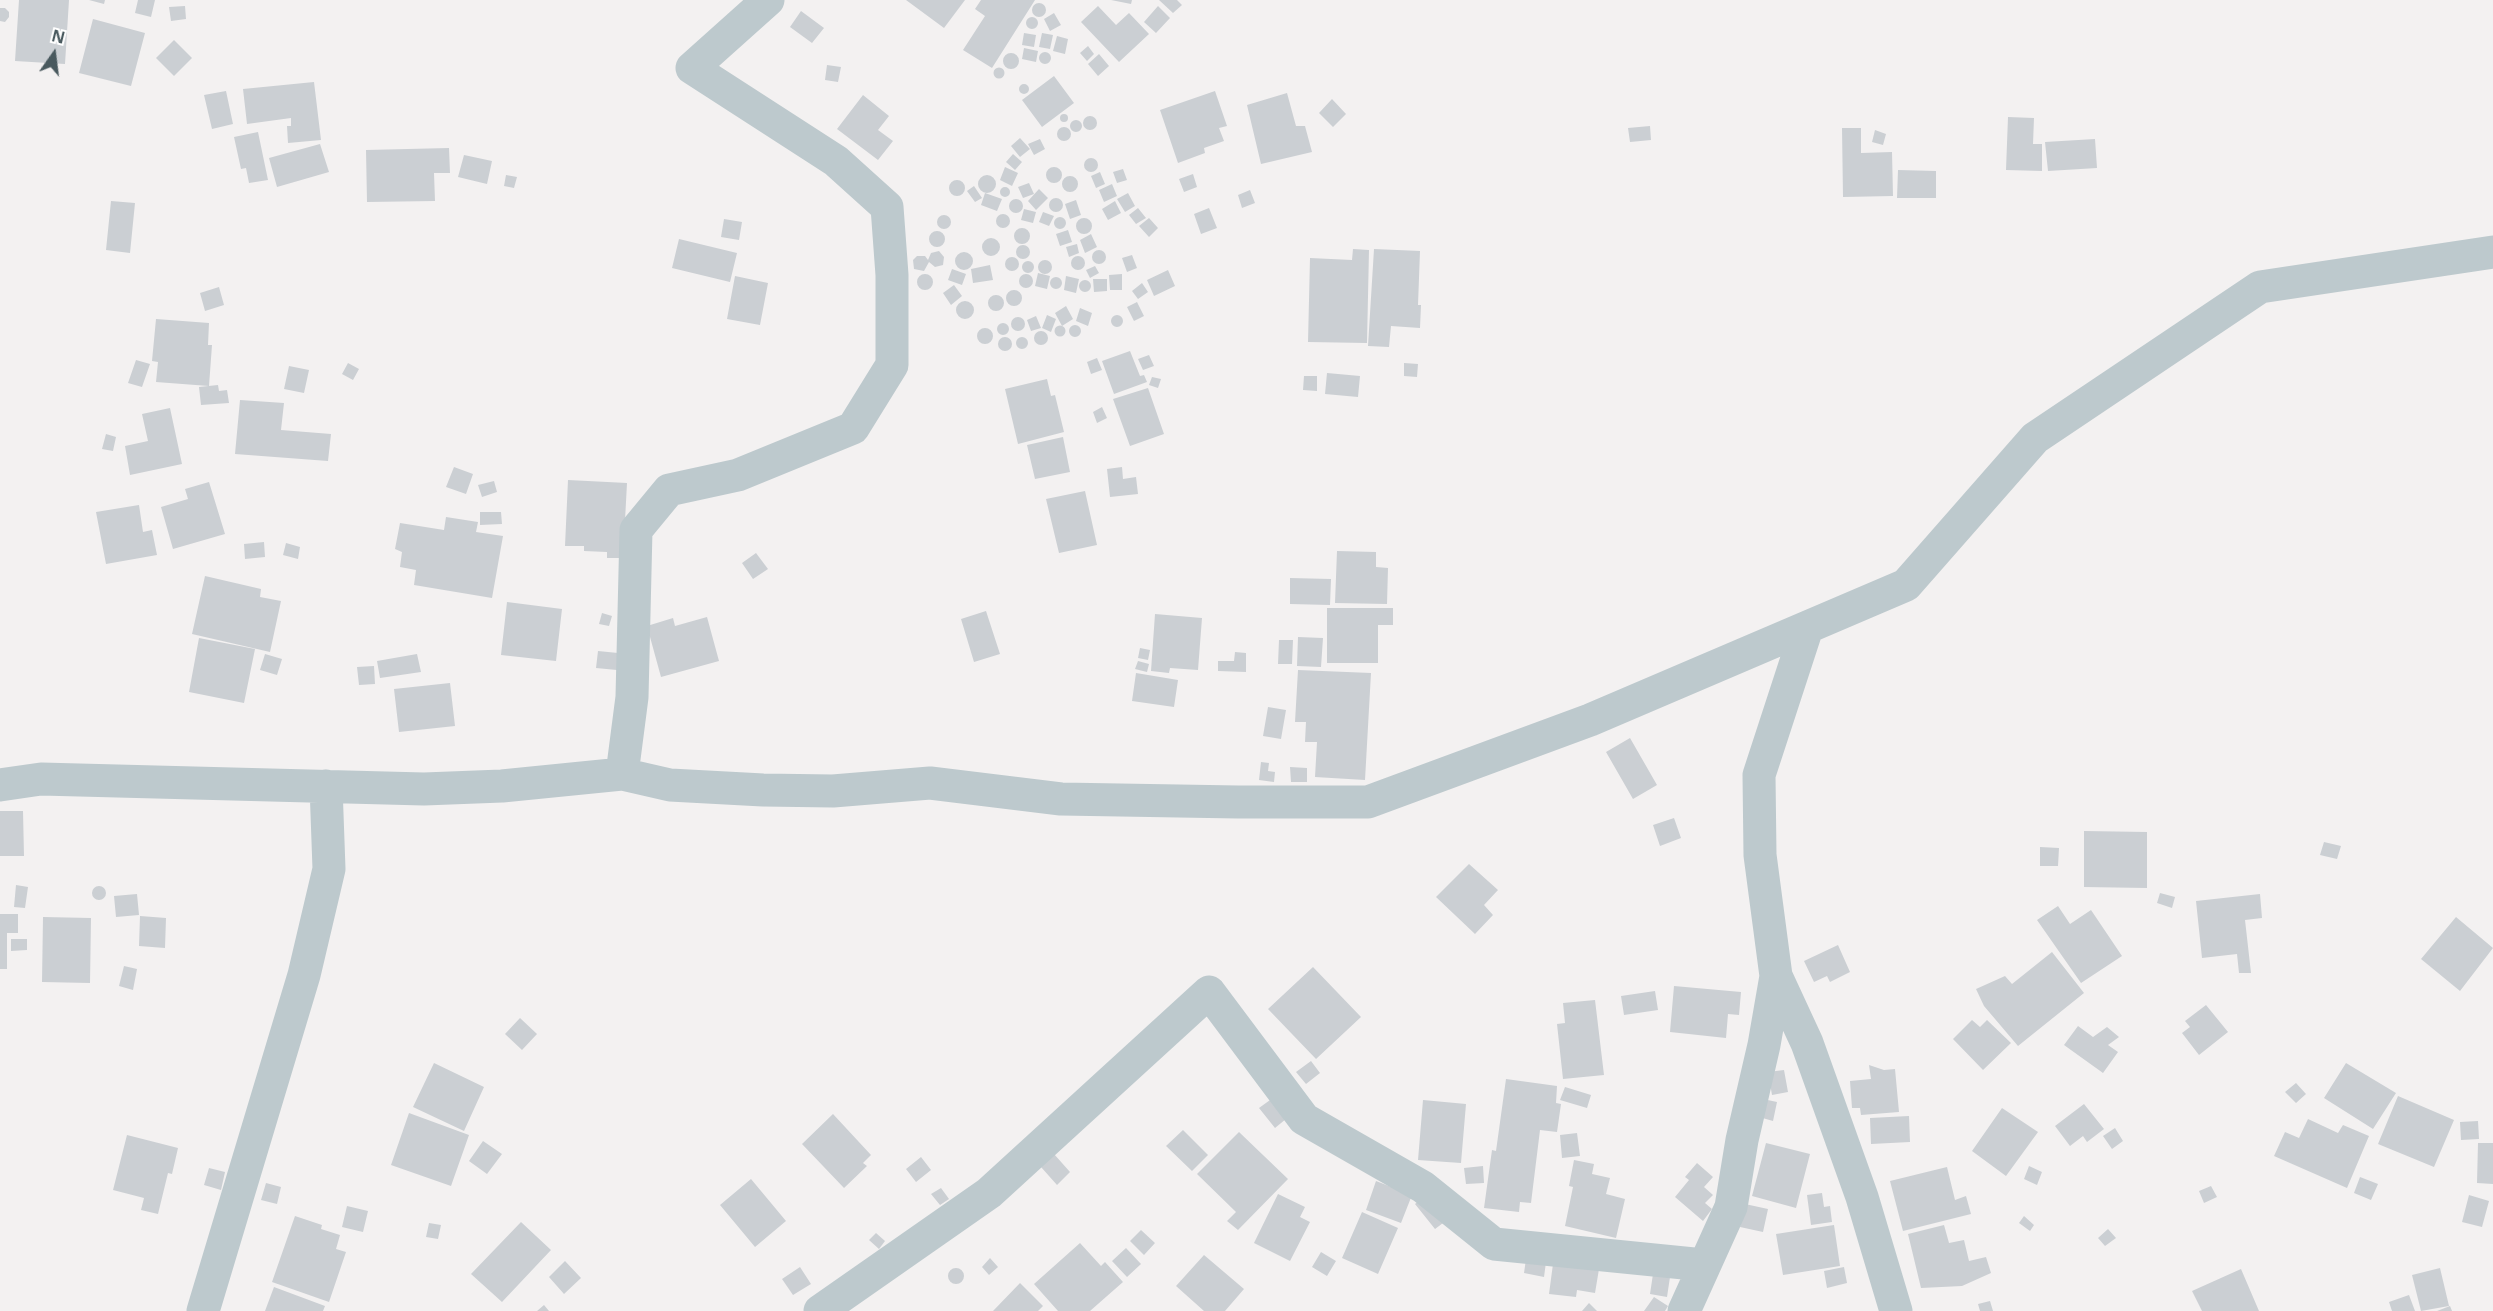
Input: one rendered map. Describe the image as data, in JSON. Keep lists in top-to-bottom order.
{
  "north": "top"
}
